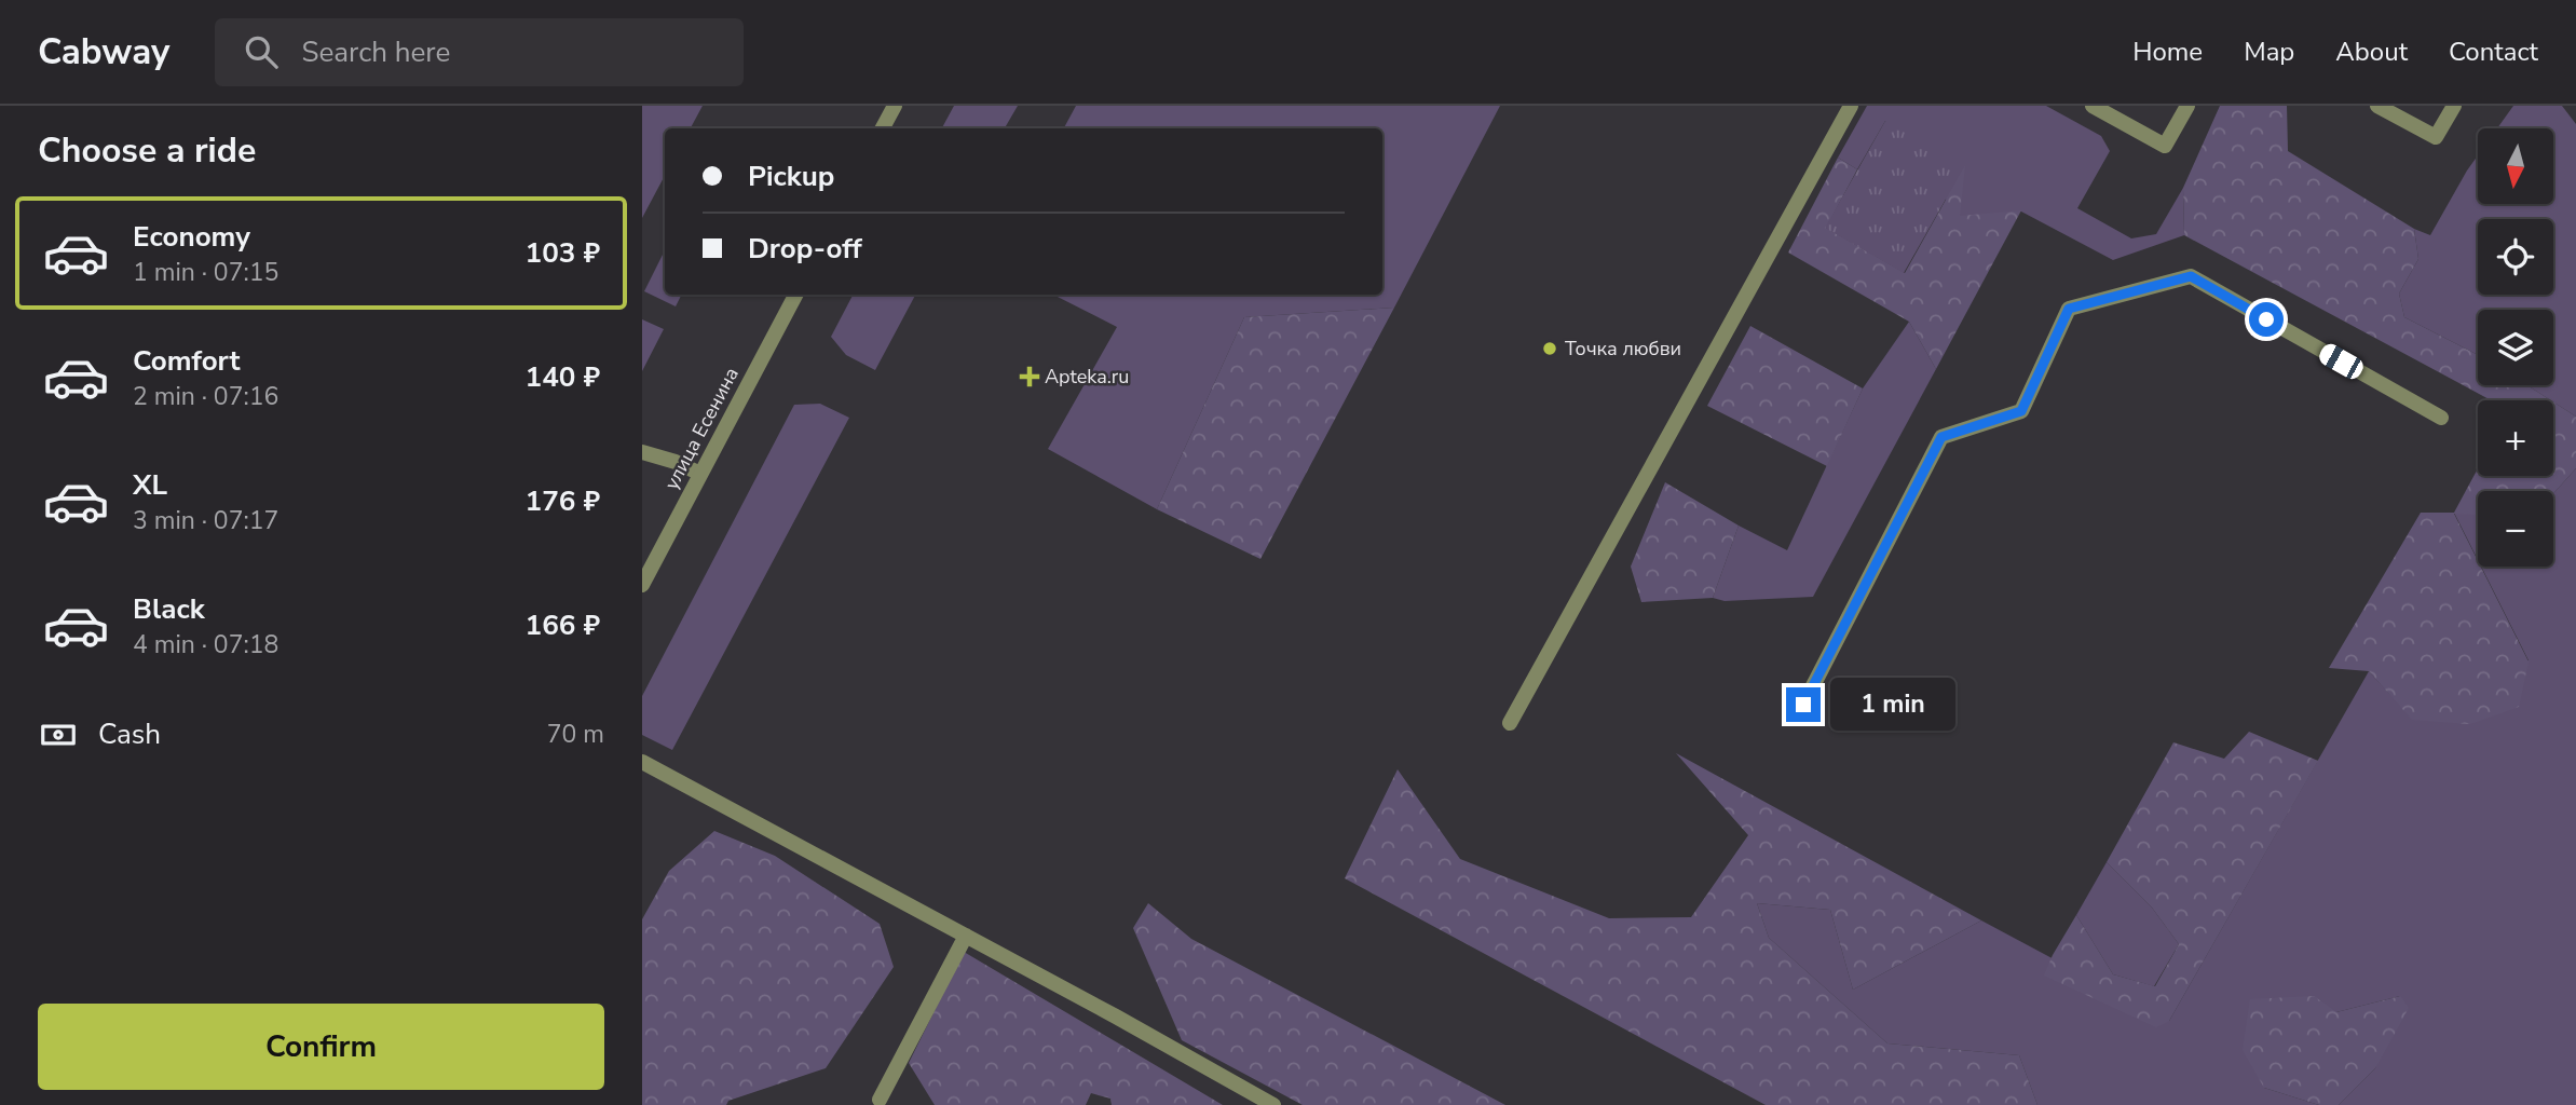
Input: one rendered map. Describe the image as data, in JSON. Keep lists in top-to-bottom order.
{
  "streets": {
    "street": ["улица Есенина"]
  },
  "places": {
    "other": ["Точка любви"],
    "health": ["Apteka.ru"]
  },
  "north": "bottom",
  "page": {
    "header": "Cabway",
    "search": "Search here",
    "nav": [
      "Home",
      "Map",
      "About",
      "Contact"
    ],
    "heading": "Choose a ride",
    "map_buttons": ["+", "−"],
    "banner": ["Pickup", "Drop-off"],
    "list": [
      {
        "name": "Economy",
        "note": "1 min · 07:15",
        "value": "103 ₽"
      },
      {
        "name": "Comfort",
        "note": "2 min · 07:16",
        "value": "140 ₽"
      },
      {
        "name": "XL",
        "note": "3 min · 07:17",
        "value": "176 ₽"
      },
      {
        "name": "Black",
        "note": "4 min · 07:18",
        "value": "166 ₽"
      }
    ],
    "bubble": "1 min",
    "pay": ["Cash", "70 m"],
    "buttons": "Confirm"
  }
}
